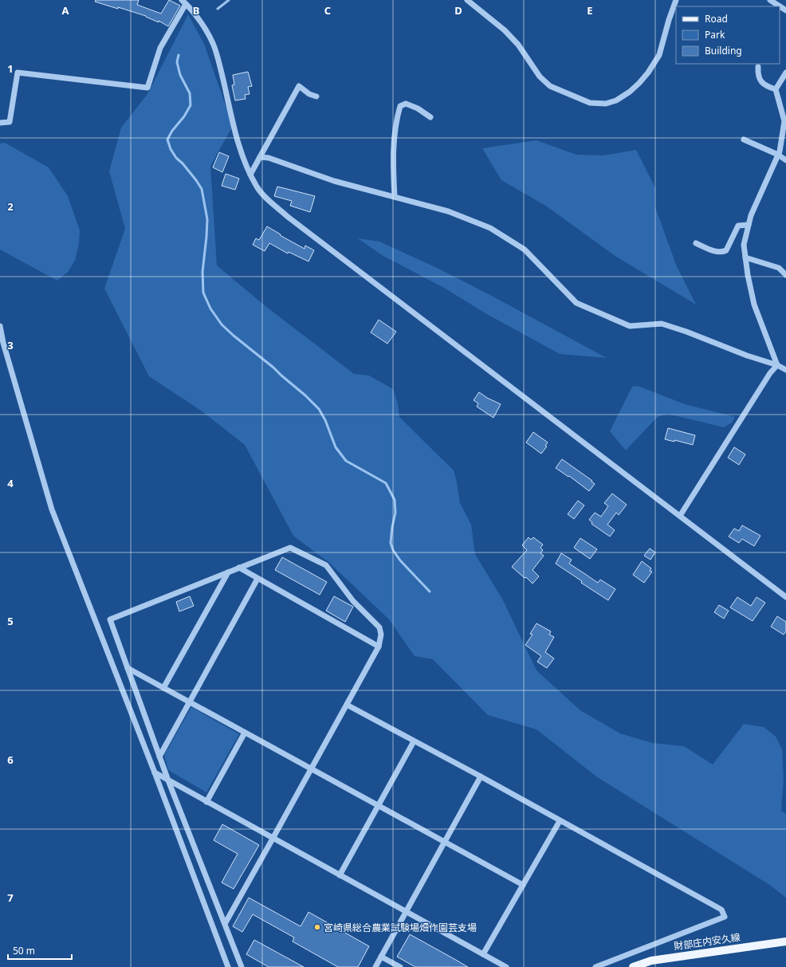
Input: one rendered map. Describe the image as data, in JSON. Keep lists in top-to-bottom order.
{
  "streets": {
    "main road": ["財部庄内安久線"]
  },
  "places": ["宮崎県総合農業試験場畑作園芸支場"],
  "legend": ["Road", "Park", "Building"],
  "scale_bar": "50 m",
  "grid": {
    "columns": [
      "A",
      "B",
      "C",
      "D",
      "E"
    ],
    "rows": [
      "1",
      "2",
      "3",
      "4",
      "5",
      "6",
      "7"
    ]
  }
}
